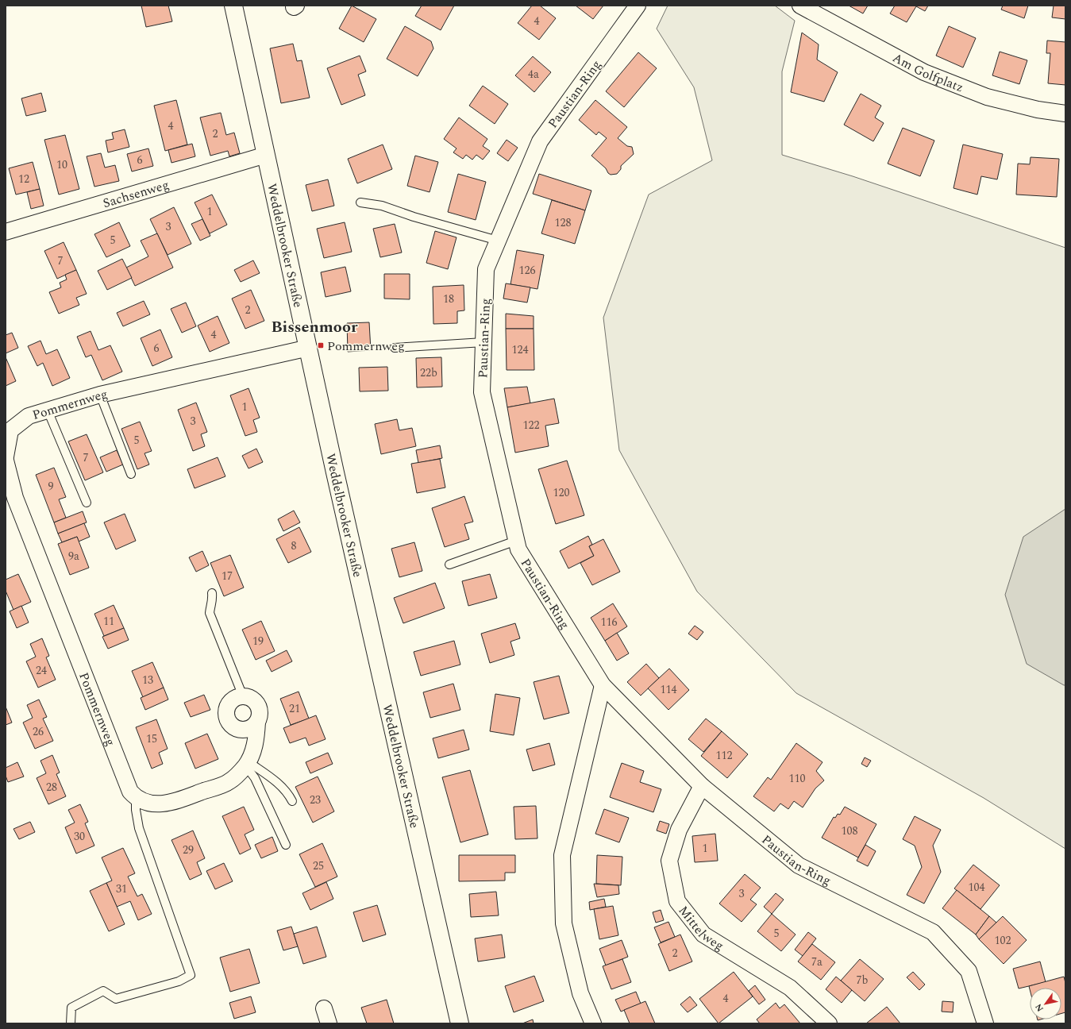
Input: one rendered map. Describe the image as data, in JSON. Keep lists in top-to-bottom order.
{
  "streets": {
    "street": [
      "Am Golfplatz",
      "Paustian-Ring",
      "Sachsenweg",
      "Weddelbrooker Straße",
      "Pommernweg",
      "Mittelweg"
    ]
  },
  "crossings": [
    ["Paustian-Ring", "Mittelweg"],
    ["Sachsenweg", "Weddelbrooker Straße"],
    ["Weddelbrooker Straße", "Pommernweg"]
  ],
  "districts": ["Bissenmoor"],
  "places": {
    "transit": ["Pommernweg"]
  },
  "house_numbers": [
    "4",
    "4a",
    "4",
    "2",
    "6",
    "10",
    "12",
    "1",
    "128",
    "3",
    "5",
    "7",
    "126",
    "18",
    "2",
    "4",
    "6",
    "124",
    "22b",
    "1",
    "3",
    "122",
    "5",
    "7",
    "9",
    "120",
    "8",
    "9a",
    "17",
    "11",
    "116",
    "19",
    "24",
    "13",
    "114",
    "21",
    "26",
    "15",
    "112",
    "110",
    "28",
    "23",
    "108",
    "30",
    "1",
    "29",
    "25",
    "104",
    "31",
    "3",
    "5",
    "102",
    "2",
    "7a",
    "7b",
    "4"
  ],
  "north": "bottom left"
}
